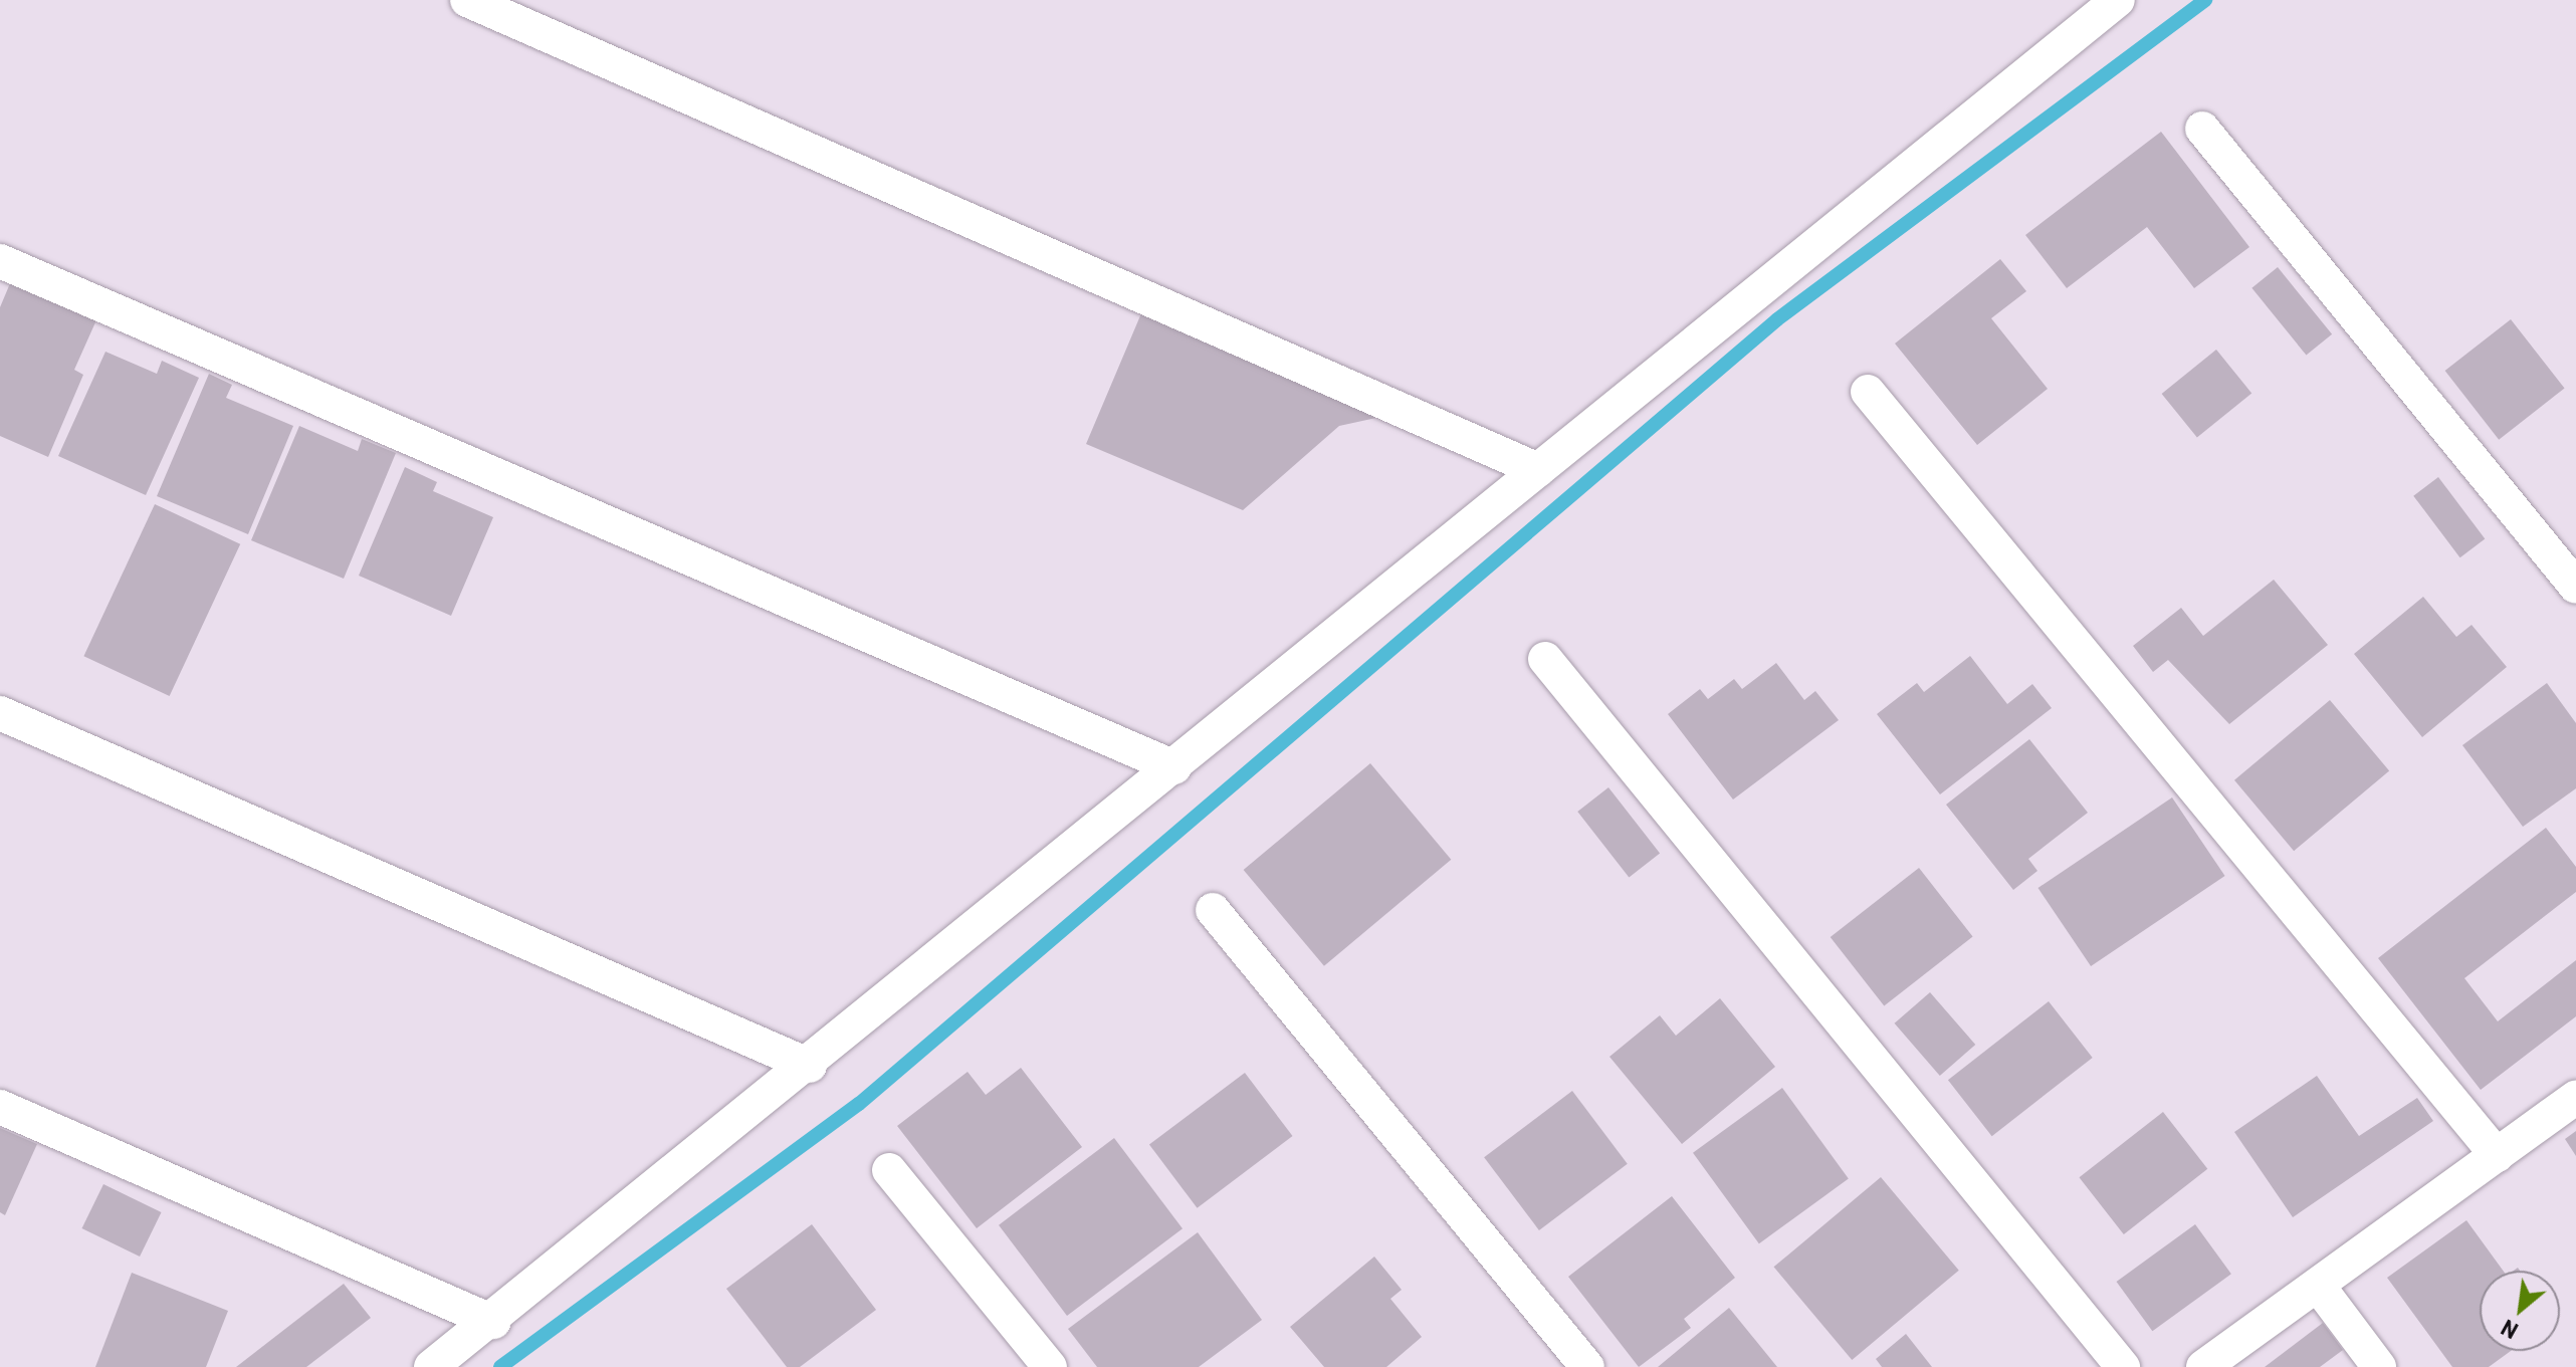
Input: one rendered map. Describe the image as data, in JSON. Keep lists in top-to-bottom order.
{
  "north": "bottom left"
}
